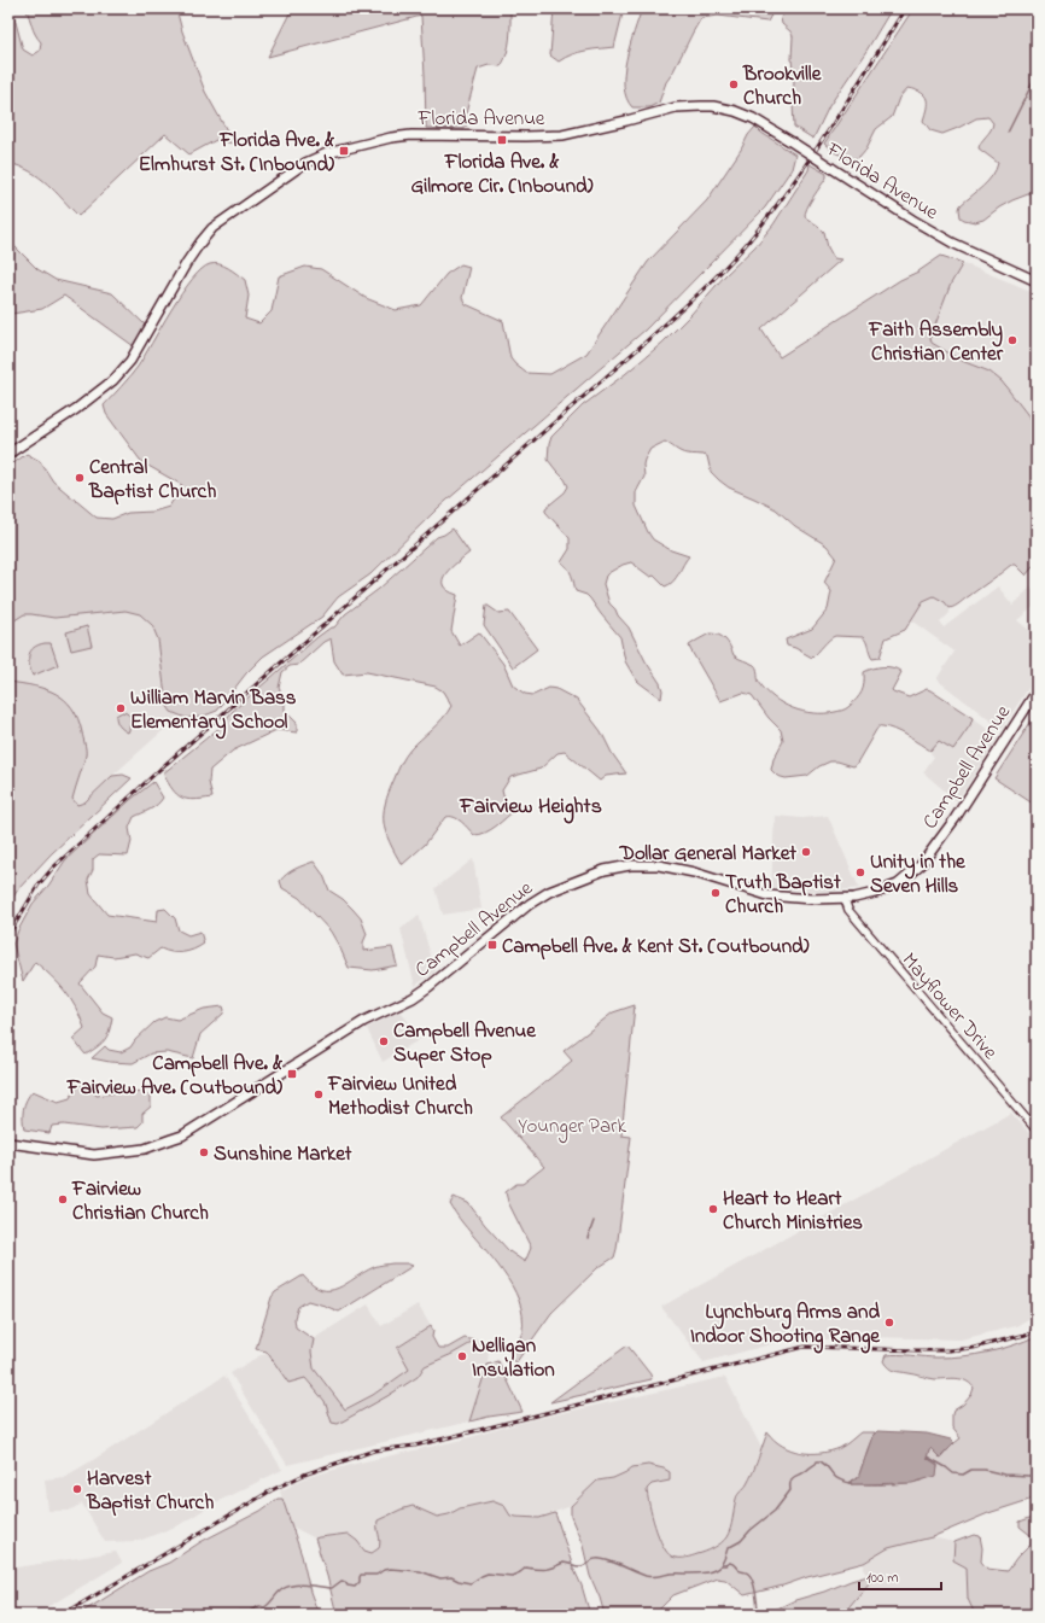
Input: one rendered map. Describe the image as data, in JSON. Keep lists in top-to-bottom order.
{
  "streets": {
    "main road": ["Florida Avenue", "Campbell Avenue"],
    "street": ["Mayflower Drive"]
  },
  "crossings": [
    ["Campbell Avenue", "Mayflower Drive"]
  ],
  "districts": ["Fairview Heights"],
  "parks": ["Younger Park"],
  "places": {
    "other": [
      "Brookville Church",
      "Faith Assembly Christian Center",
      "Central Baptist Church",
      "William Marvin Bass Elementary School",
      "Dollar General Market",
      "Unity in the Seven Hills",
      "Truth Baptist Church",
      "Campbell Avenue Super Stop",
      "Fairview United Methodist Church",
      "Sunshine Market",
      "Fairview Christian Church",
      "Heart to Heart Church Ministries",
      "Lynchburg Arms and Indoor Shooting Range",
      "Nelligan Insulation",
      "Harvest Baptist Church"
    ],
    "transit": [
      "Florida Ave. & Gilmore Cir. (Inbound)",
      "Florida Ave. & Elmhurst St. (Inbound)",
      "Campbell Ave. & Kent St. (Outbound)",
      "Campbell Ave. & Fairview Ave. (Outbound)"
    ]
  },
  "scale_bar": "100 m"
}
